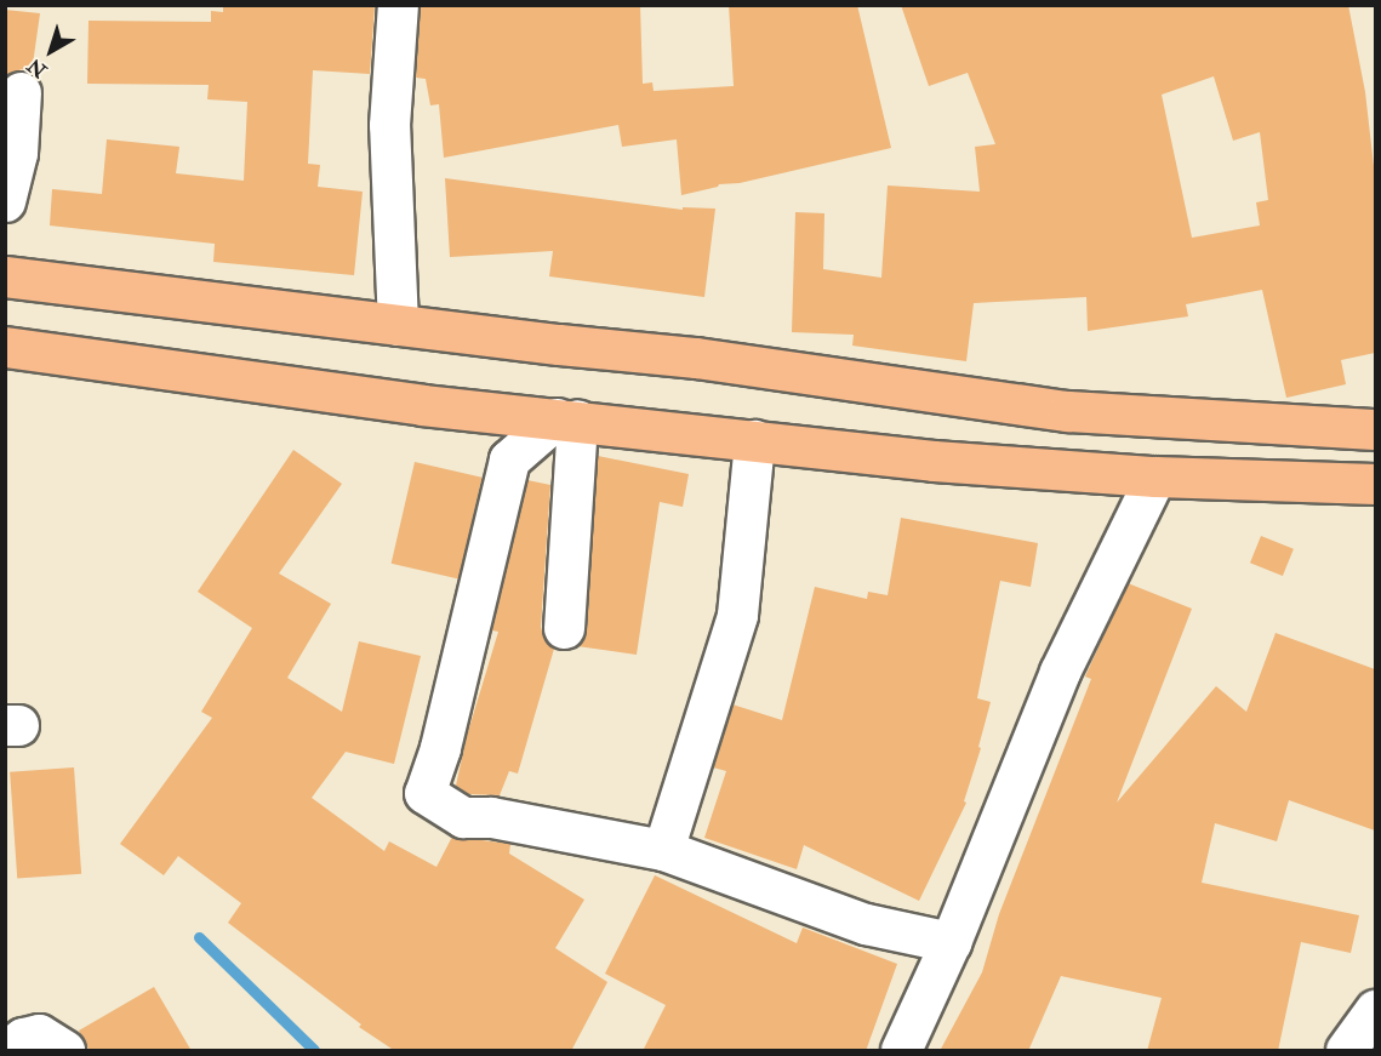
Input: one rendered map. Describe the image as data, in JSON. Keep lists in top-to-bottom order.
{
  "north": "bottom left"
}
